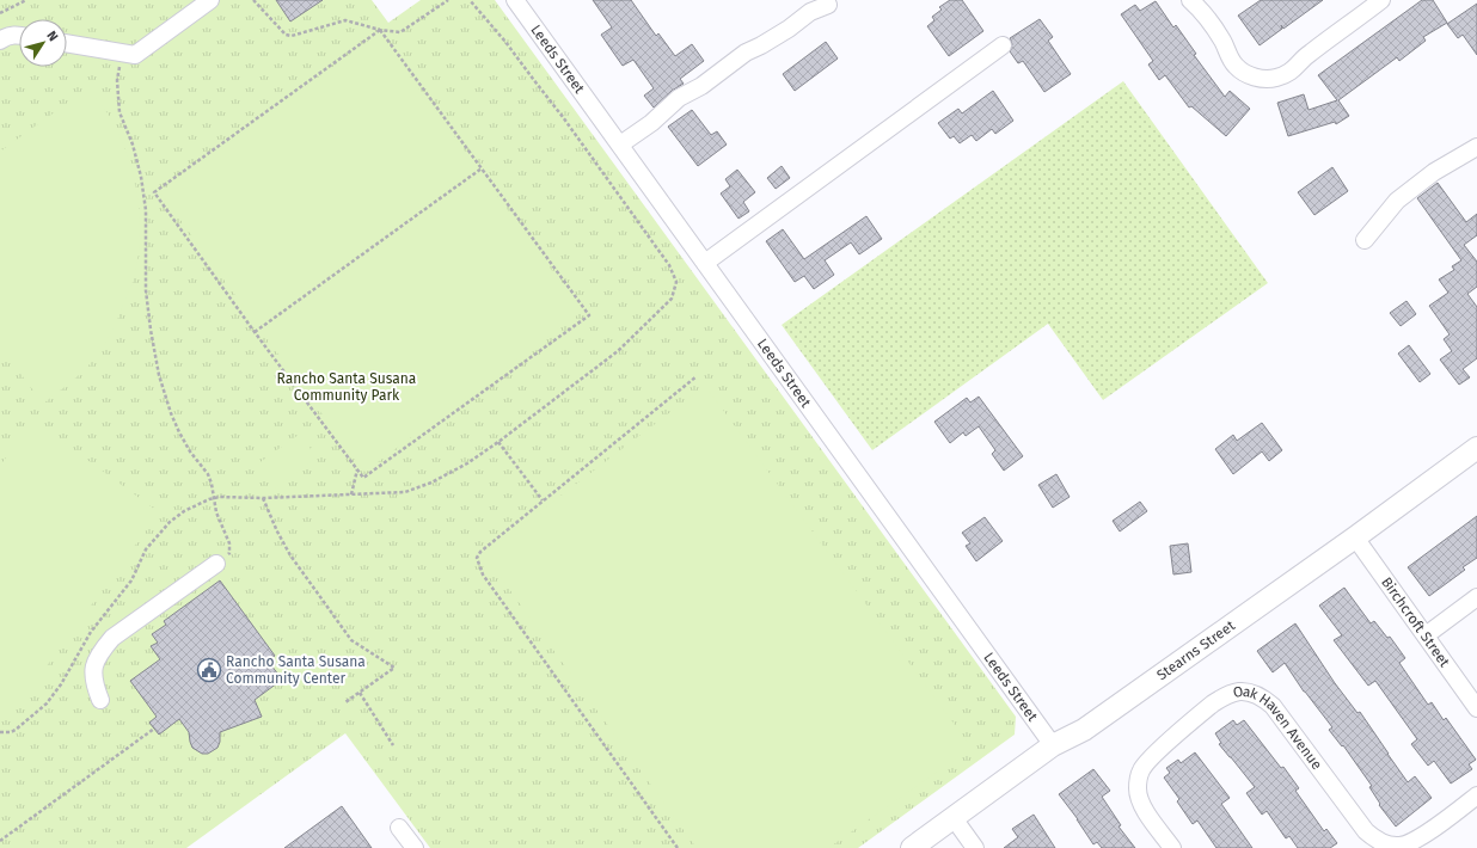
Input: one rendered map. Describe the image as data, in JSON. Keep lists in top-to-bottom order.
{
  "streets": {
    "main road": ["Stearns Street"],
    "street": ["Leeds Street", "Birchcroft Street", "Oak Haven Avenue"]
  },
  "crossings": [
    ["Leeds Street", "Stearns Street"],
    ["Birchcroft Street", "Stearns Street"]
  ],
  "parks": ["Rancho Santa Susana Community Park"],
  "places": {
    "public building": ["Rancho Santa Susana Community Center"]
  },
  "north": "top right"
}
